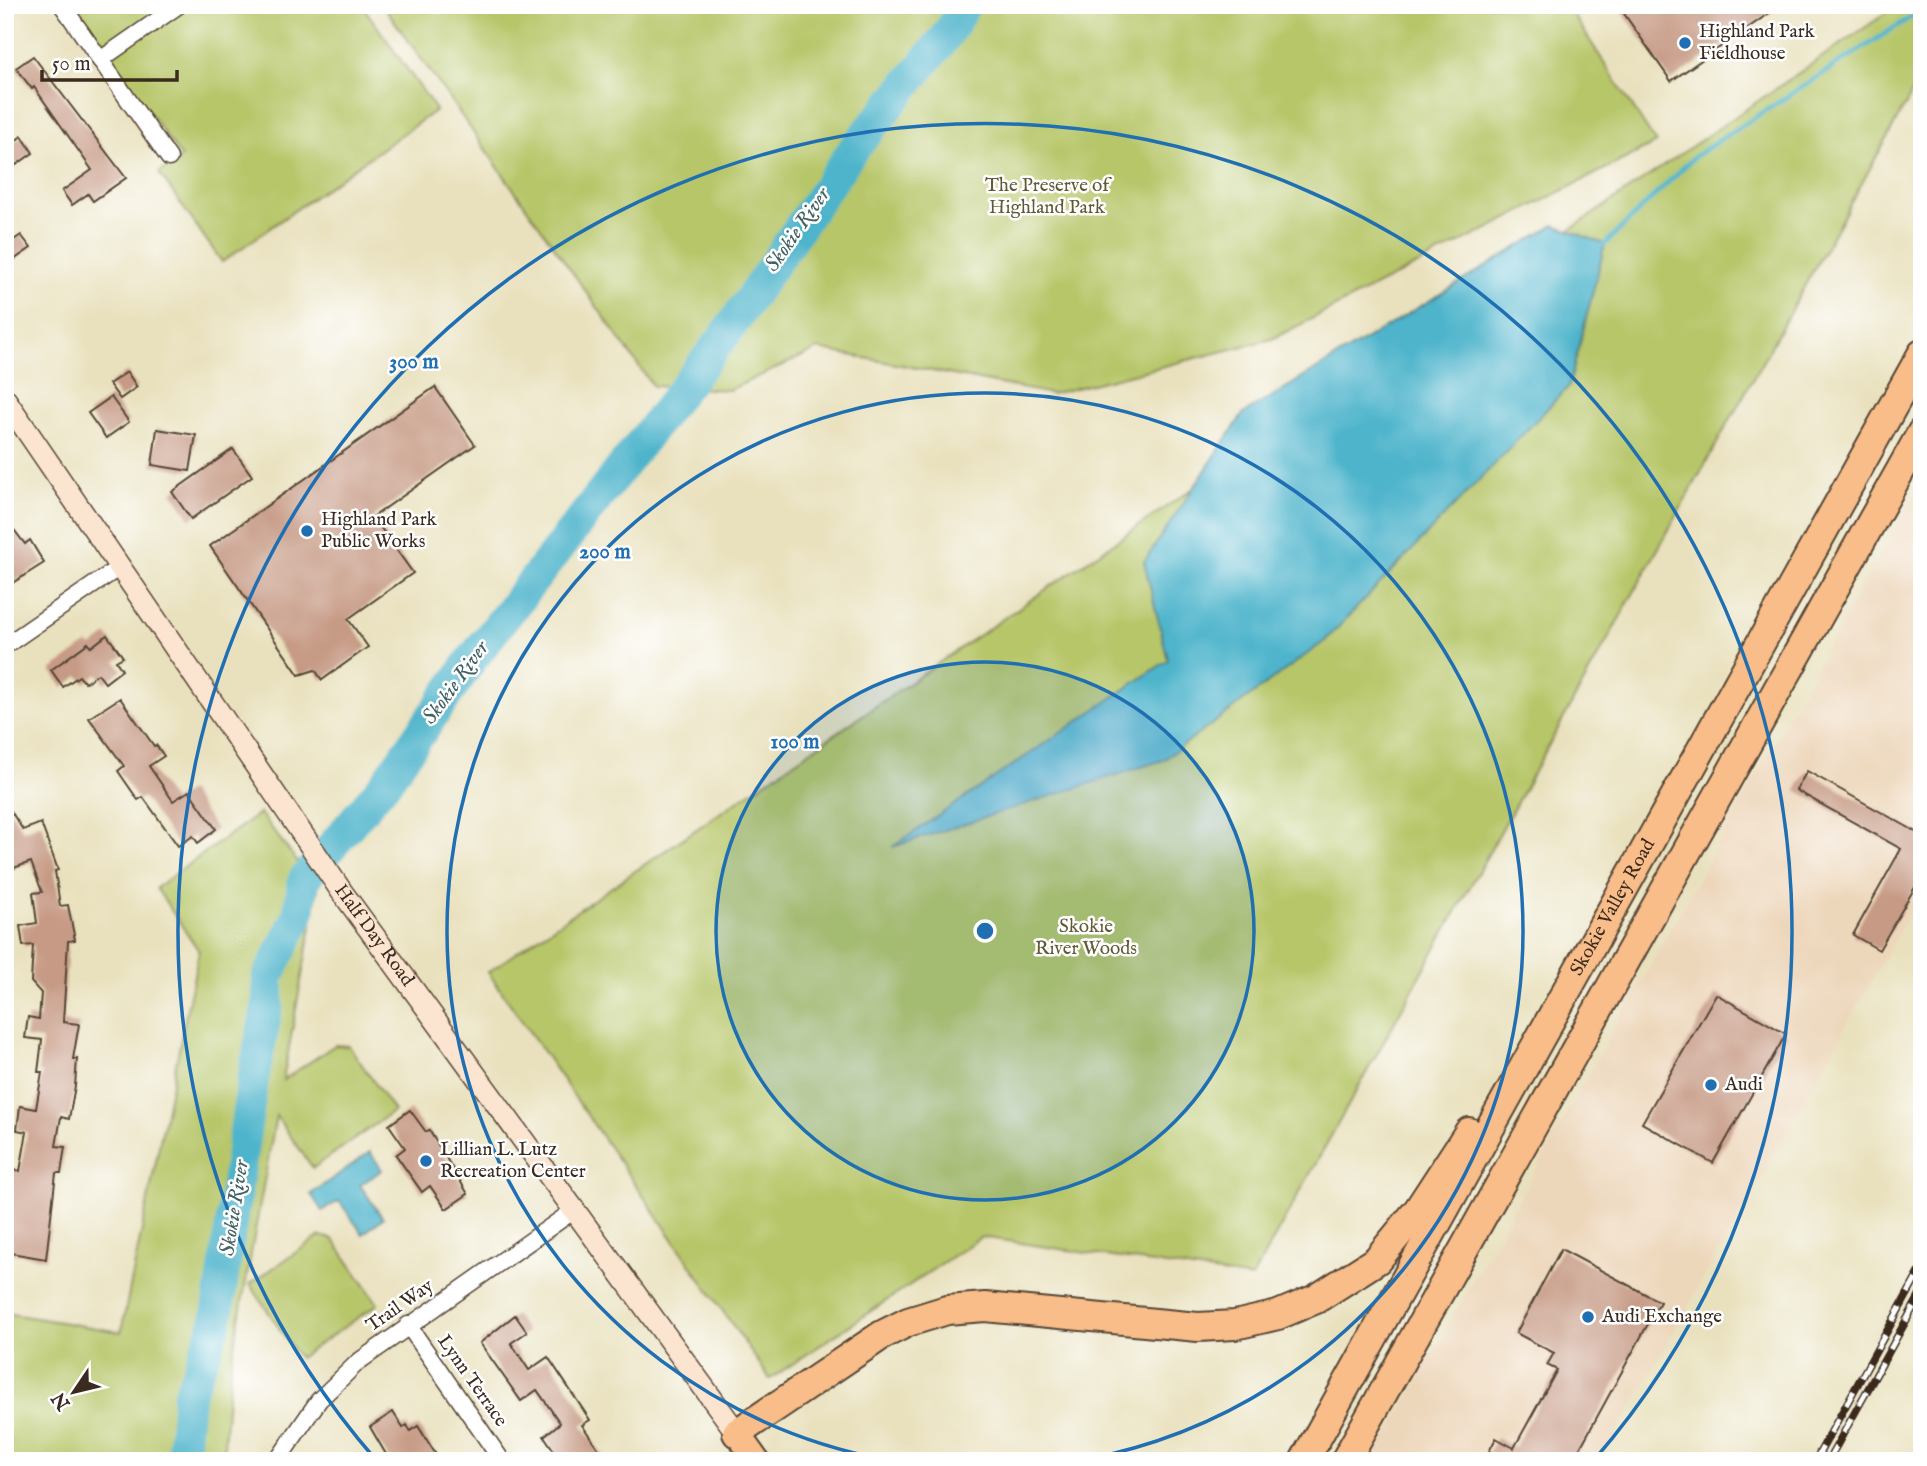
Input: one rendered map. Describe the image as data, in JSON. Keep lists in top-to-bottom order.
{
  "streets": {
    "highway": ["Skokie Valley Road"],
    "main road": ["Half Day Road"],
    "street": ["Trail Way", "Lynn Terrace"]
  },
  "crossings": [
    ["Half Day Road", "Trail Way"],
    ["Trail Way", "Lynn Terrace"]
  ],
  "water": ["Skokie River"],
  "parks": ["The Preserve of Highland Park", "Skokie River Woods"],
  "places": [
    "Highland Park Fieldhouse",
    "Highland Park Public Works",
    "Audi",
    "Lillian L. Lutz Recreation Center",
    "Audi Exchange"
  ],
  "scale_bar": "50 m",
  "north": "bottom left",
  "rings": ["300 m", "200 m", "100 m"]
}
